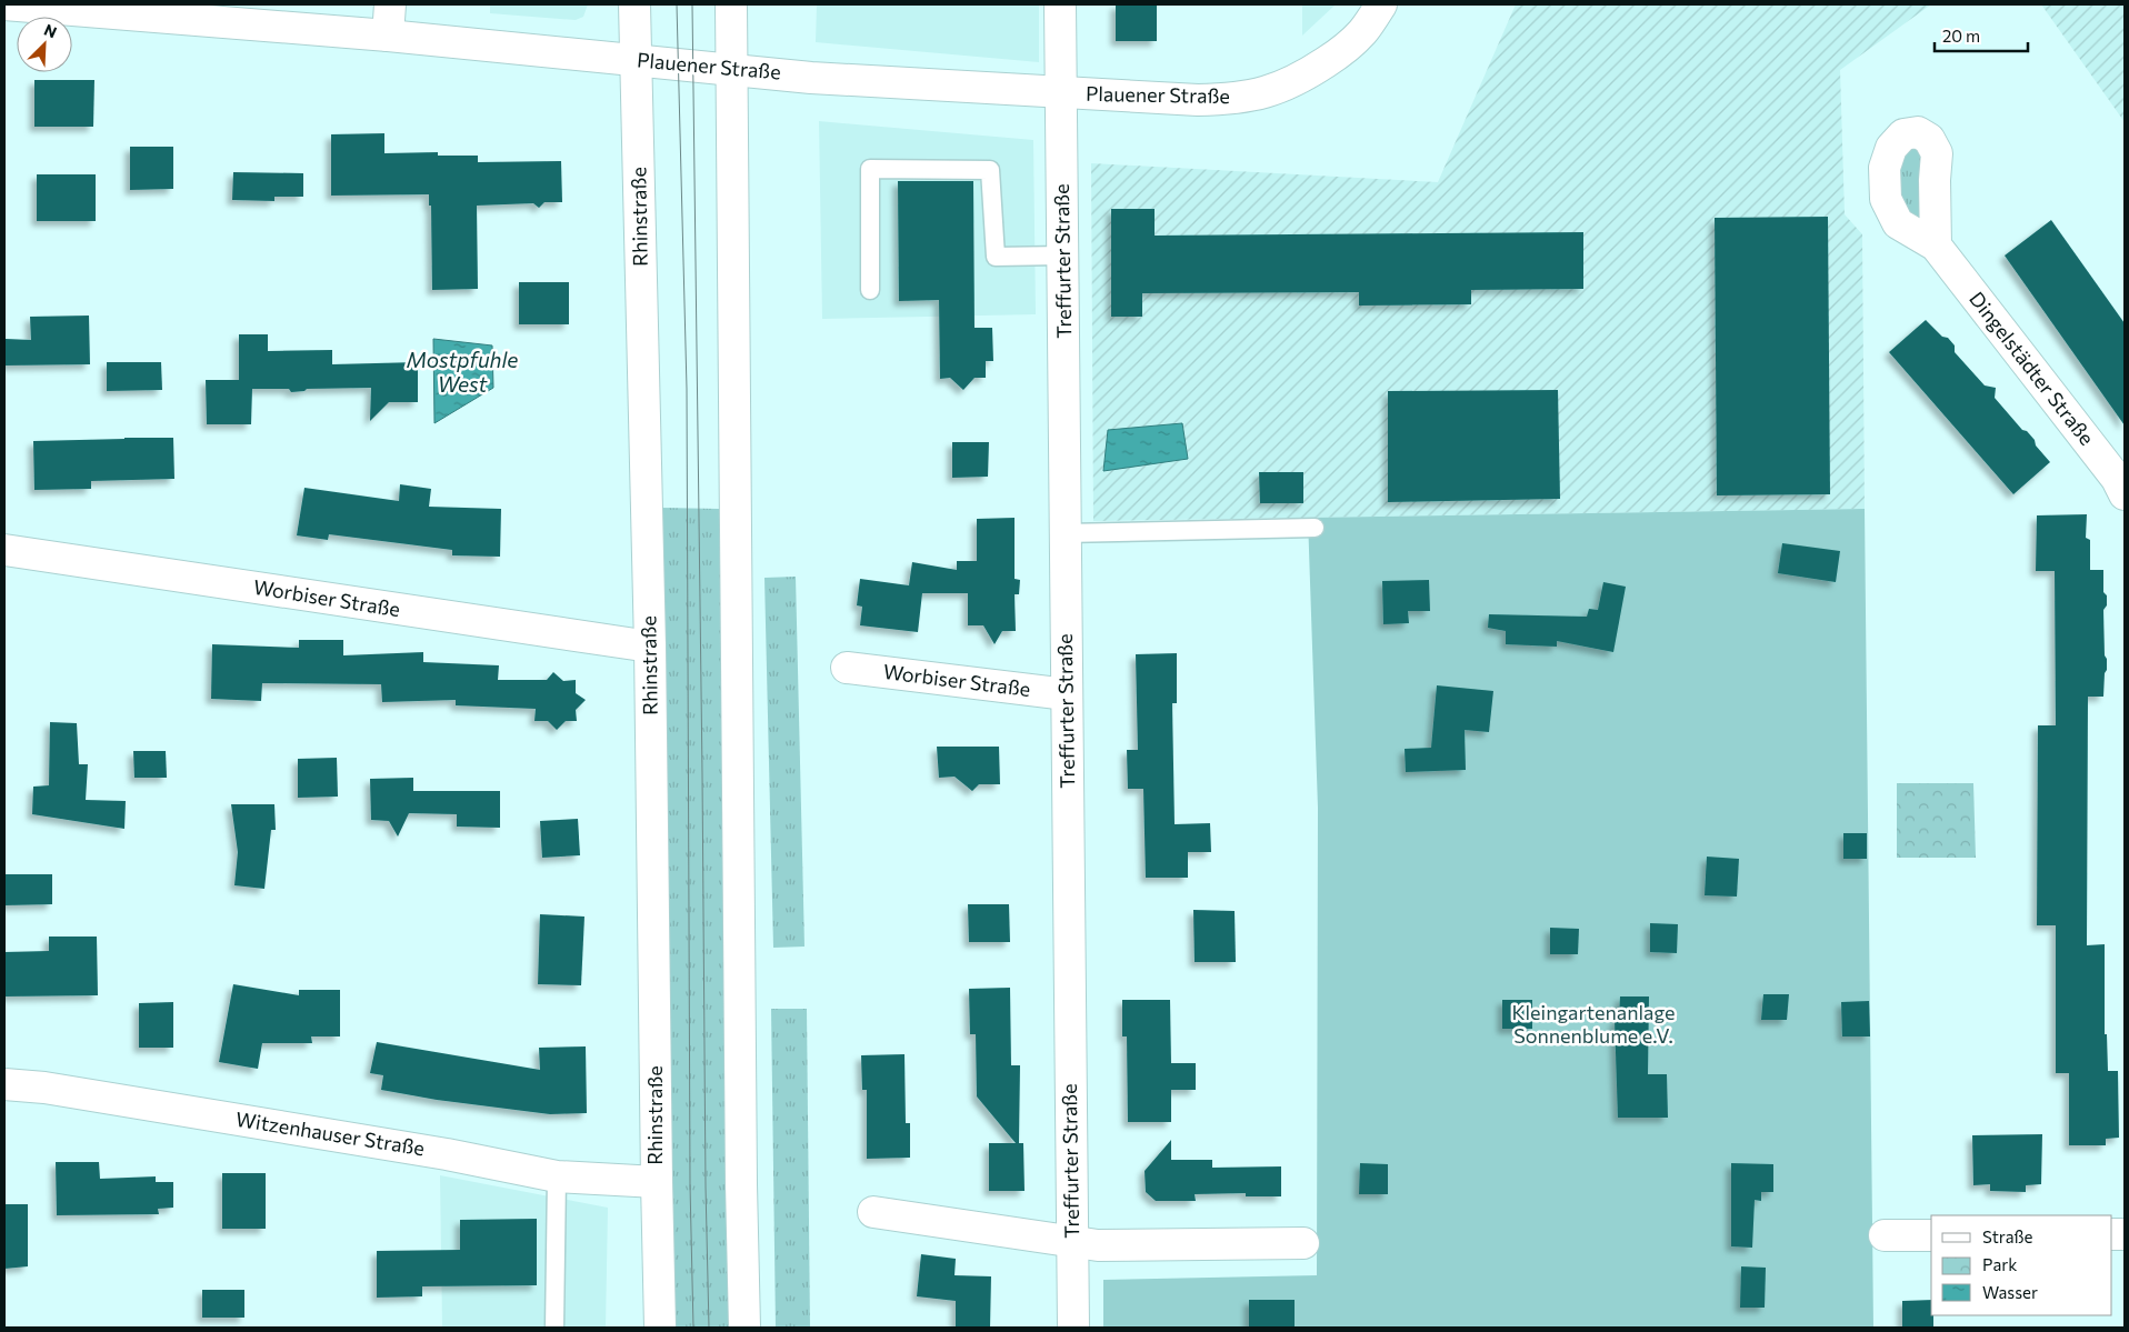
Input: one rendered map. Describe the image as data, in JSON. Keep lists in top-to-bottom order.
{
  "streets": {
    "street": [
      "Plauener Straße",
      "Rhinstraße",
      "Treffurter Straße",
      "Dingelstädter Straße",
      "Worbiser Straße",
      "Witzenhauser Straße"
    ]
  },
  "crossings": [
    ["Plauener Straße", "Rhinstraße"],
    ["Plauener Straße", "Treffurter Straße"],
    ["Rhinstraße", "Worbiser Straße"],
    ["Rhinstraße", "Witzenhauser Straße"],
    ["Treffurter Straße", "Worbiser Straße"]
  ],
  "water": ["Mostpfuhle West"],
  "parks": ["Kleingartenanlage Sonnenblume e.V."],
  "legend": ["Straße", "Park", "Wasser"],
  "scale_bar": "20 m",
  "north": "top right"
}
